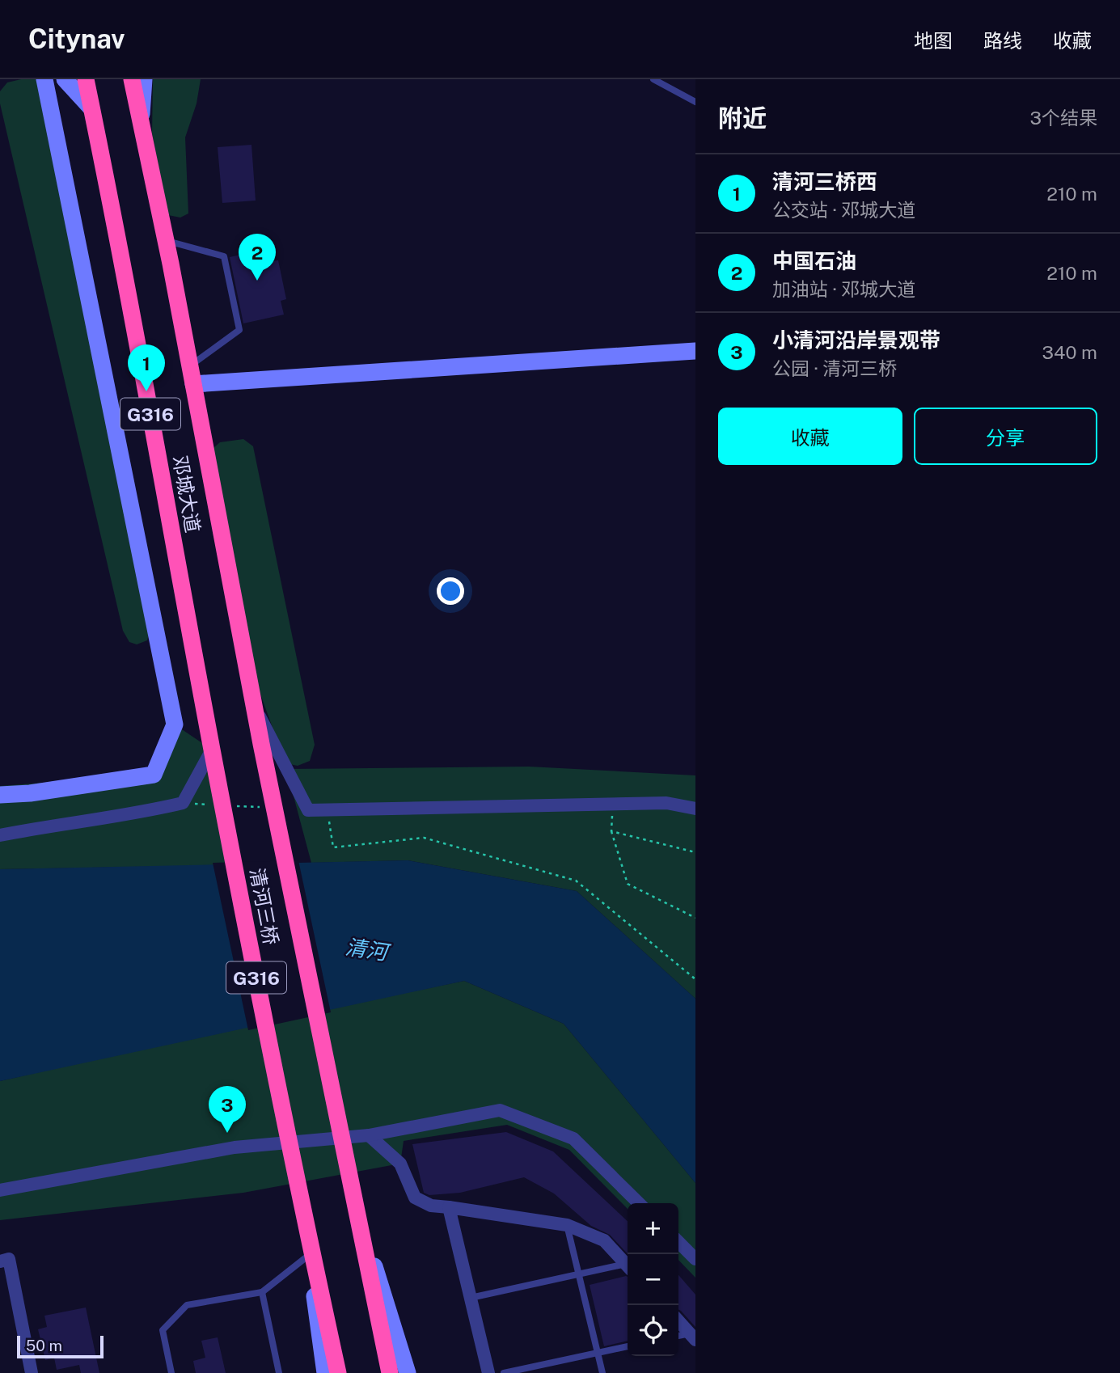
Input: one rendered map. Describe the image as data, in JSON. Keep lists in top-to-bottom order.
{
  "streets": {
    "highway": ["G316", "邓城大道", "清河三桥"]
  },
  "crossings": [
    ["G316", "清河三桥"],
    ["邓城大道", "清河三桥"]
  ],
  "water": ["清河"],
  "scale_bar": "50 m",
  "page": {
    "header": "Citynav",
    "nav": ["地图", "路线", "收藏"],
    "heading": ["附近", "3个结果"],
    "list": [
      {
        "mark": "1",
        "name": "清河三桥西",
        "note": "公交站 · 邓城大道",
        "value": "210 m"
      },
      {
        "mark": "2",
        "name": "中国石油",
        "note": "加油站 · 邓城大道",
        "value": "210 m"
      },
      {
        "mark": "3",
        "name": "小清河沿岸景观带",
        "note": "公园 · 清河三桥",
        "value": "340 m"
      }
    ],
    "pins": ["2", "1", "3"],
    "buttons": ["收藏", "分享"],
    "map_buttons": ["+", "−"],
    "scale": "50 m"
  }
}
